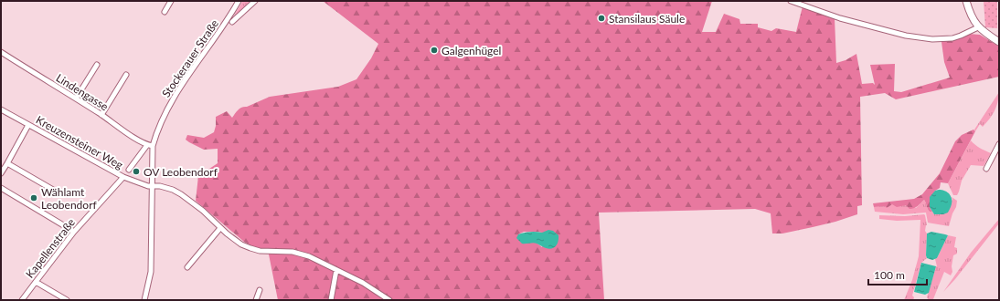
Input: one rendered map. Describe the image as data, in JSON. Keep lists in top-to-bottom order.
{
  "streets": {
    "street": [
      "Stockerauer Straße",
      "Lindengasse",
      "Kreuzensteiner Weg",
      "Kapellenstraße"
    ]
  },
  "crossings": [
    ["Stockerauer Straße", "Lindengasse"],
    ["Stockerauer Straße", "Kreuzensteiner Weg"],
    ["Kreuzensteiner Weg", "Kapellenstraße"]
  ],
  "places": [
    "Stansilaus Säule",
    "Galgenhügel",
    "OV Leobendorf",
    "Wählamt Leobendorf"
  ],
  "scale_bar": "100 m"
}
